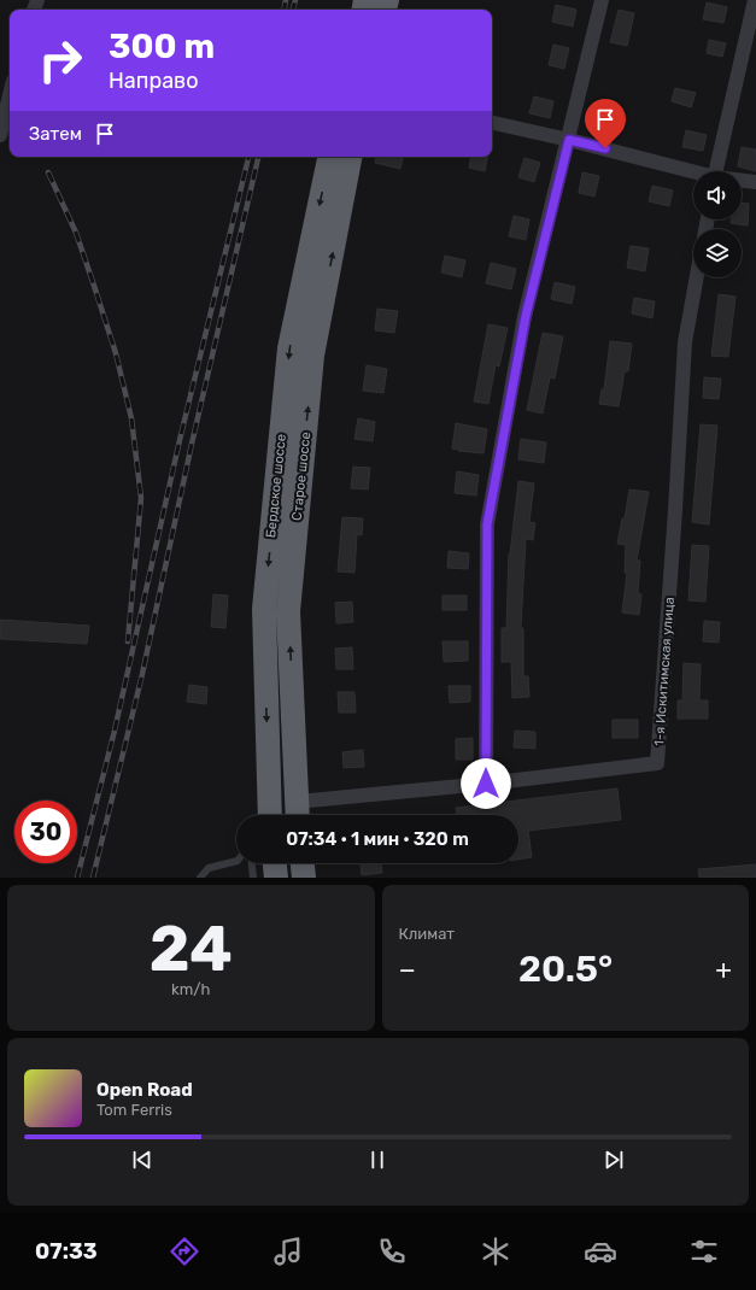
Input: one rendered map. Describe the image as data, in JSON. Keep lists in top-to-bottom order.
{
  "streets": {
    "highway": ["Старое шоссе", "Бердское шоссе"],
    "street": ["1-я Искитимская улица"]
  },
  "crossings": [
    ["Старое шоссе", "1-я Искитимская улица"]
  ],
  "one_way": ["Старое шоссе", "Бердское шоссе"],
  "page": {
    "turn": ["300 m", "Направо"],
    "then": "Затем",
    "limit": "30",
    "trip": "07:34 · 1 мин · 320 m",
    "tile": [
      ["24", "km/h"],
      "Климат"
    ],
    "heat": ["−", "20.5°", "+"],
    "song": ["Open Road", "Tom Ferris"],
    "tabs": "07:33"
  }
}
